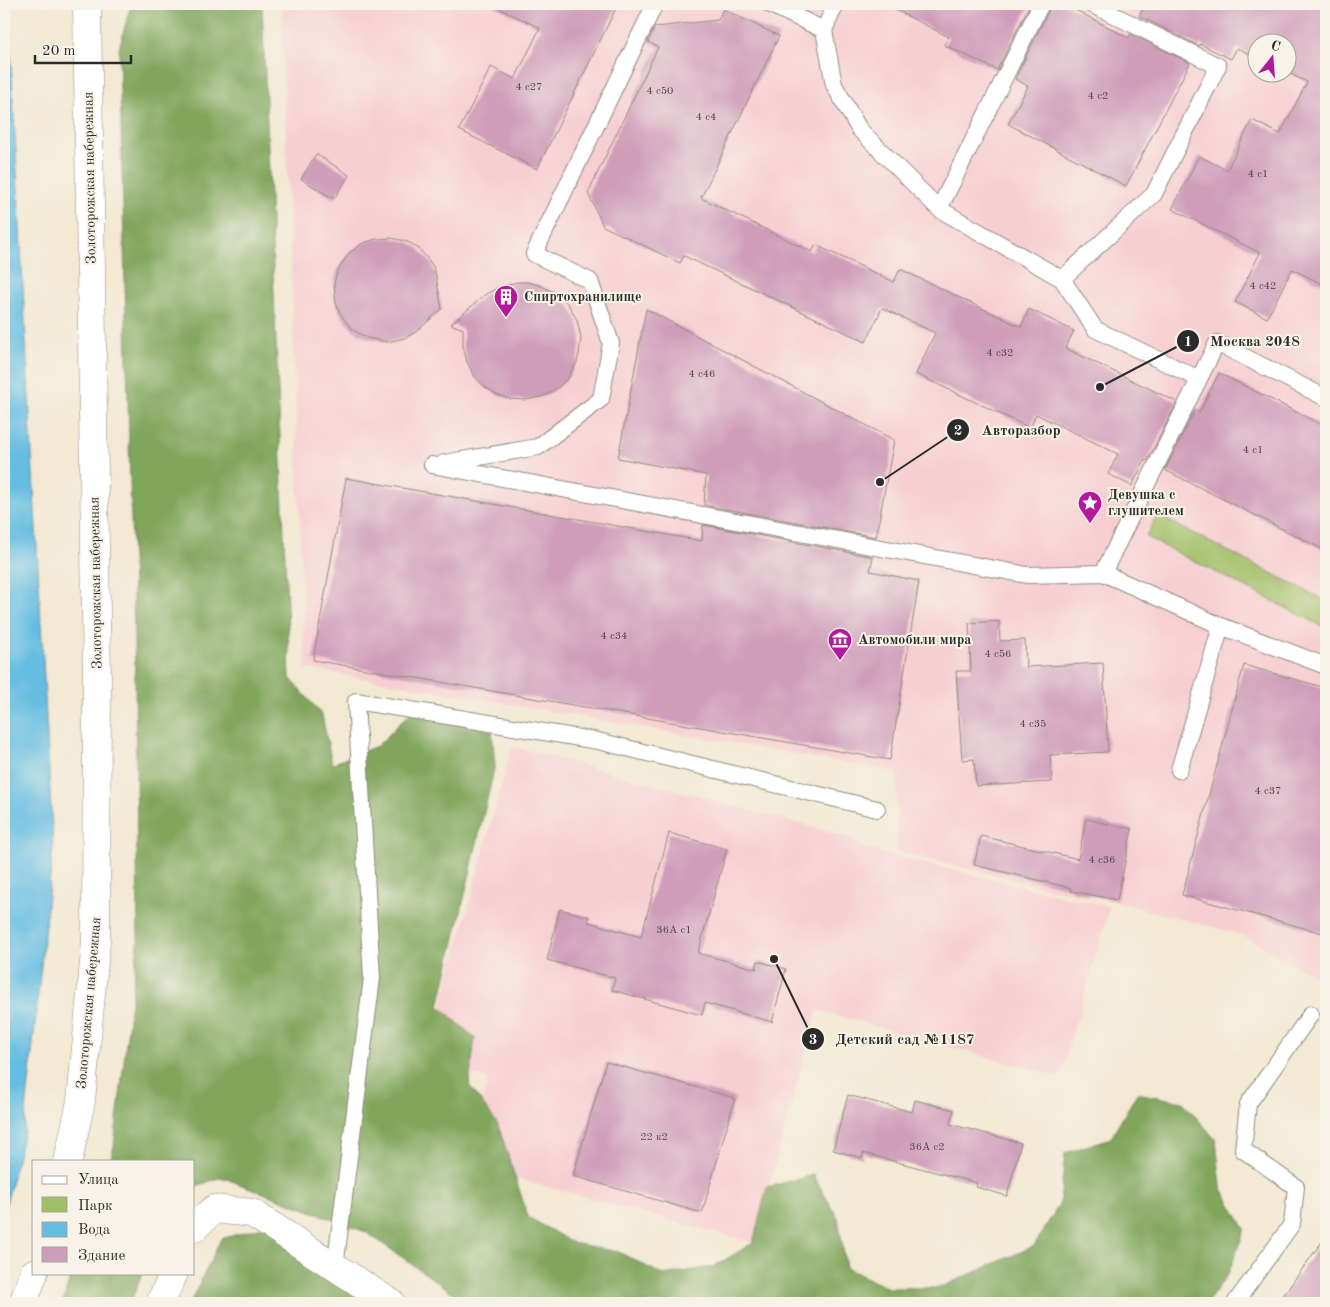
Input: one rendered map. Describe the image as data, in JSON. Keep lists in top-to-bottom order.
{
  "streets": {
    "main road": ["Золоторожская набережная"]
  },
  "places": {
    "building": ["Спиртохранилище"],
    "other": ["Москва 2048", "Авторазбор", "Детский сад №1187"],
    "place": ["Девушка с глушителем"],
    "museum": ["Автомобили мира"]
  },
  "house_numbers": [
    "4 с27",
    "4 с50",
    "4 с2",
    "4 с4",
    "4 с1",
    "4 с42",
    "4 с32",
    "4 с46",
    "4 с1",
    "4 с34",
    "4 с56",
    "4 с35",
    "4 с37",
    "4 с36",
    "36А с1",
    "22 к2",
    "36А с2"
  ],
  "legend": [
    "Улица",
    "Парк",
    "Вода",
    "Здание"
  ],
  "scale_bar": "20 m",
  "north": "top"
}
